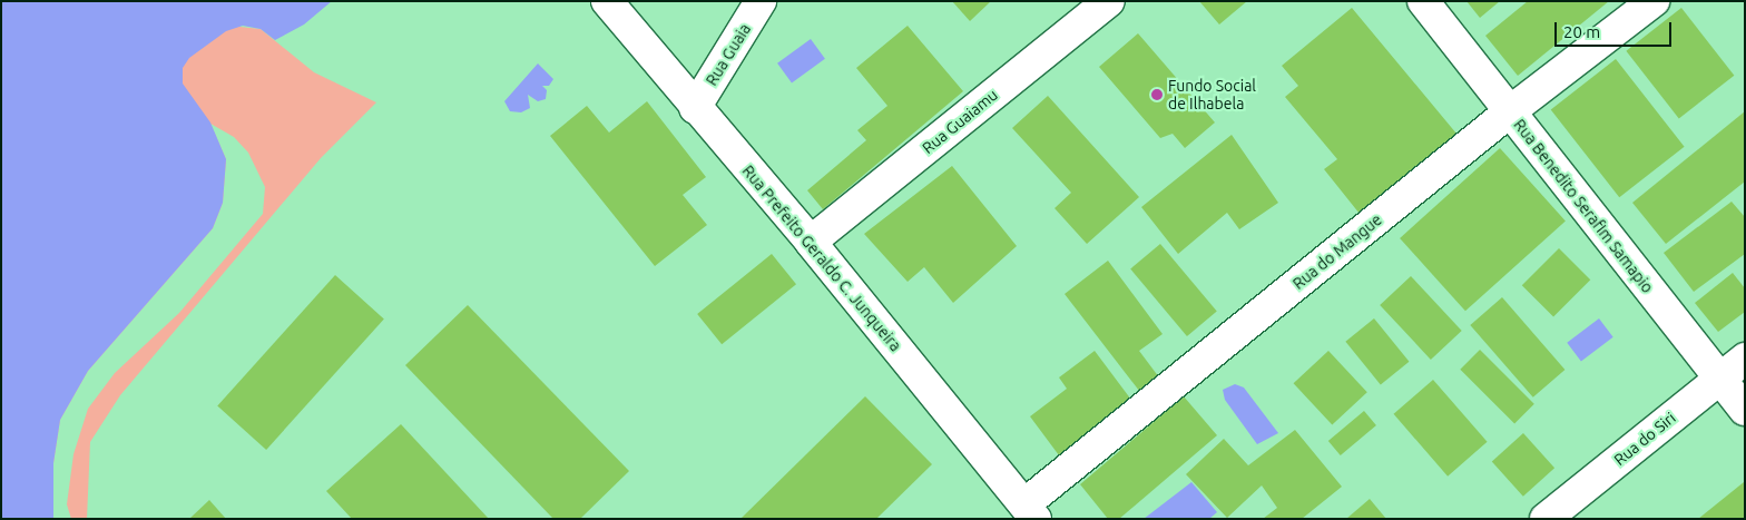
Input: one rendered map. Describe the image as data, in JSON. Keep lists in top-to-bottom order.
{
  "streets": {
    "street": [
      "Rua Guaia",
      "Rua Guaiamu",
      "Rua Benedito Serafim Samapio",
      "Rua do Mangue",
      "Rua Prefeito Geraldo C. Junqueira",
      "Rua do Siri"
    ]
  },
  "crossings": [
    ["Rua Guaia", "Rua Prefeito Geraldo C. Junqueira"],
    ["Rua Guaiamu", "Rua Prefeito Geraldo C. Junqueira"],
    ["Rua Benedito Serafim Samapio", "Rua do Mangue"],
    ["Rua Benedito Serafim Samapio", "Rua do Siri"],
    ["Rua do Mangue", "Rua Prefeito Geraldo C. Junqueira"]
  ],
  "places": ["Fundo Social de Ilhabela"],
  "scale_bar": "20 m"
}
